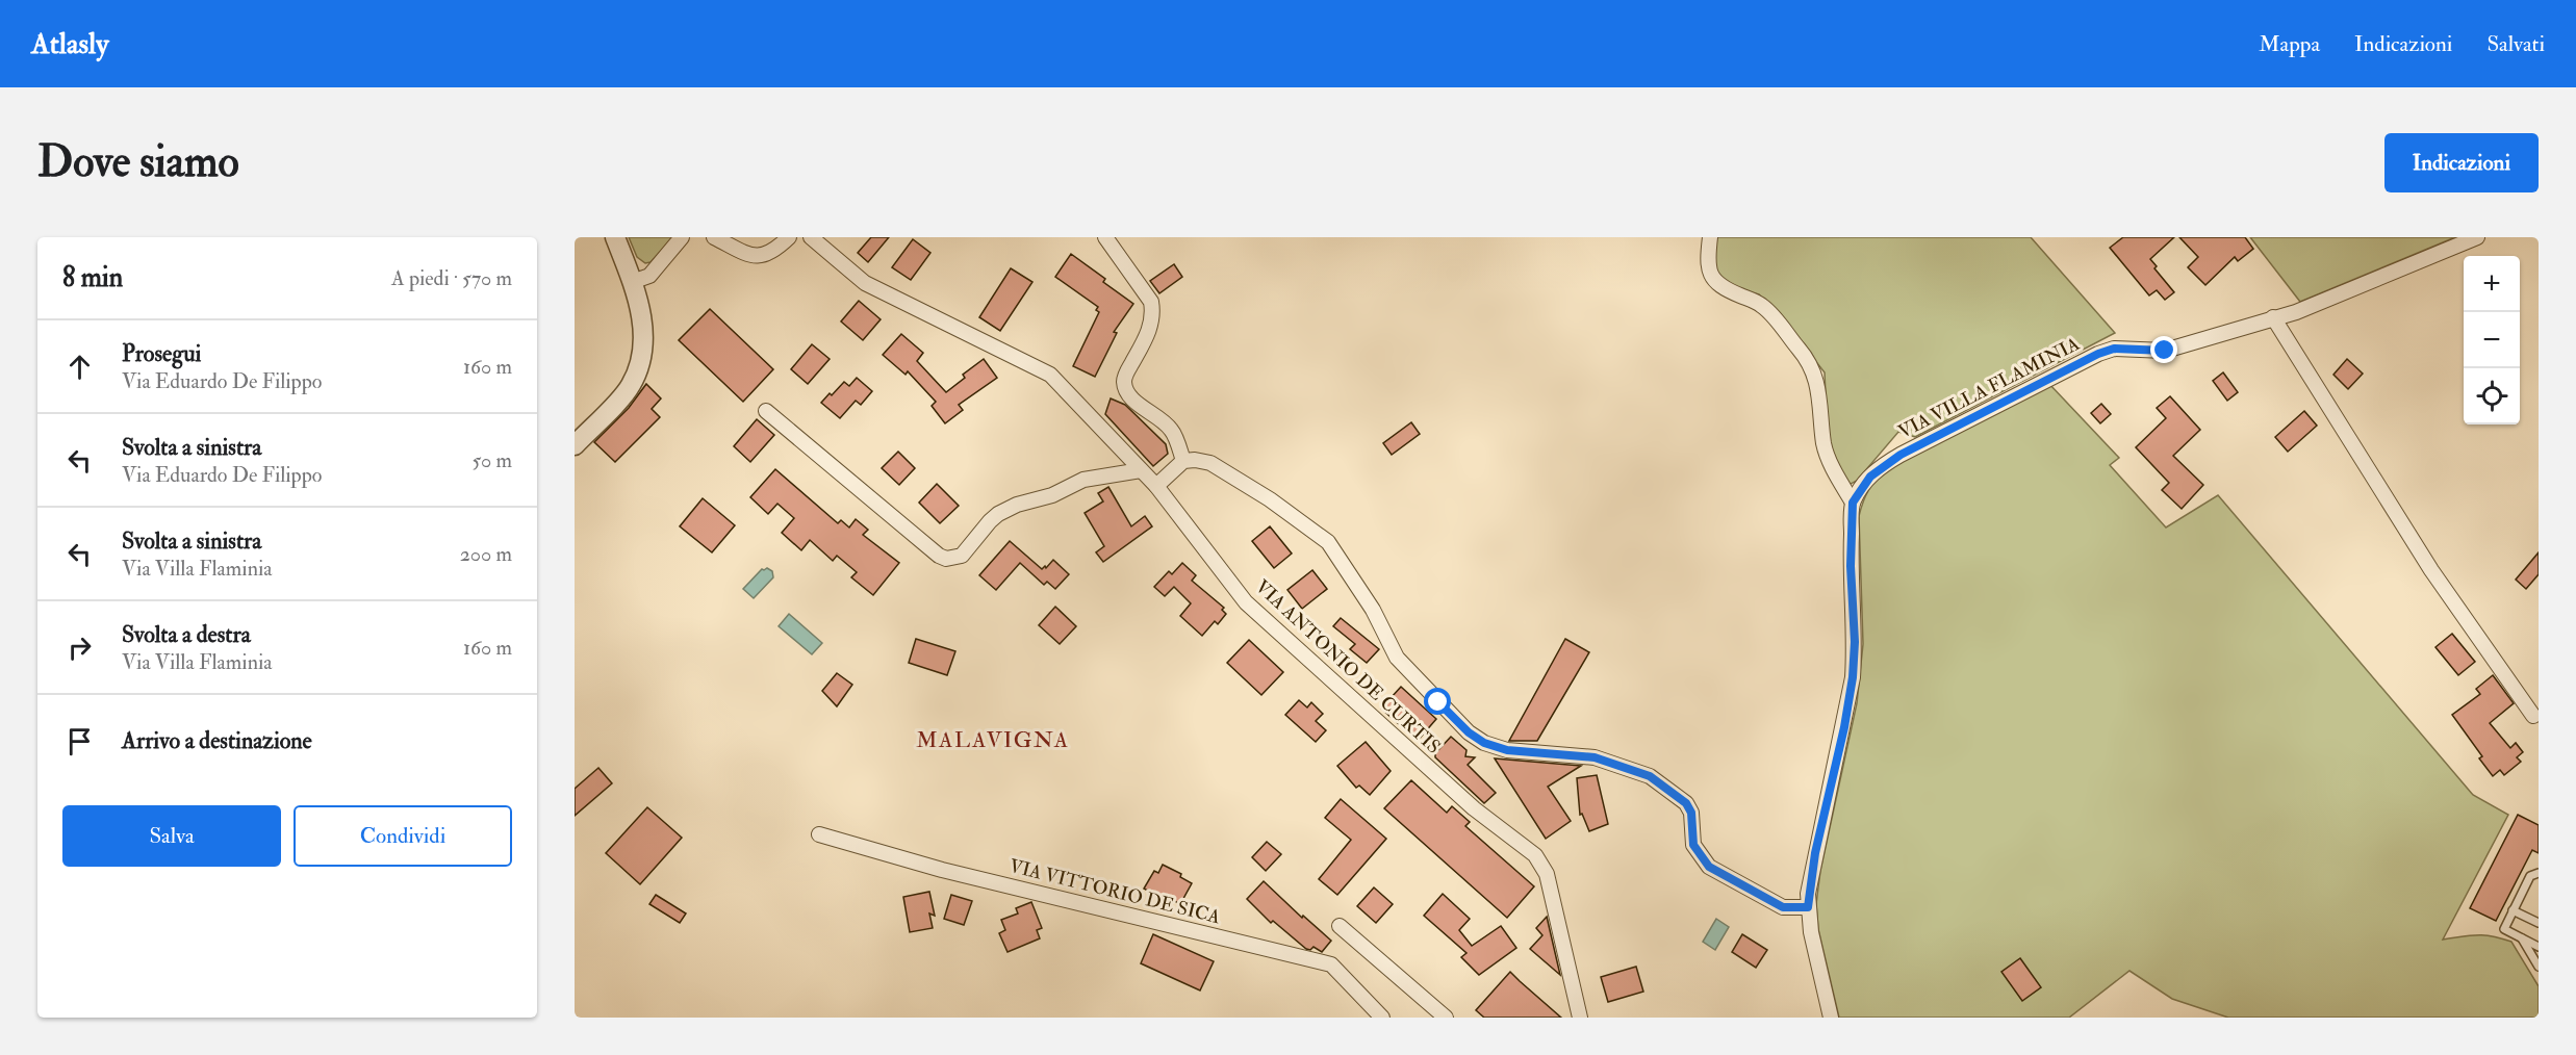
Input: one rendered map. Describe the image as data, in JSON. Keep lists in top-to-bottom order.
{
  "streets": {
    "street": ["VIA VILLA FLAMINIA", "VIA ANTONIO DE CURTIS", "VIA VITTORIO DE SICA"]
  },
  "districts": ["MALAVIGNA"],
  "page": {
    "header": "Atlasly",
    "nav": ["Mappa", "Indicazioni", "Salvati"],
    "buttons": [
      "Indicazioni",
      ["Salva", "Condividi"]
    ],
    "title": "Dove siamo",
    "heading": ["8 min", "A piedi · 570 m"],
    "map_buttons": ["+", "−"],
    "list": [
      ["Prosegui", "Via Eduardo De Filippo", "160 m"],
      ["Svolta a sinistra", "Via Eduardo De Filippo", "50 m"],
      ["Svolta a sinistra", "Via Villa Flaminia", "200 m"],
      ["Svolta a destra", "Via Villa Flaminia", "160 m"],
      "Arrivo a destinazione"
    ]
  }
}
